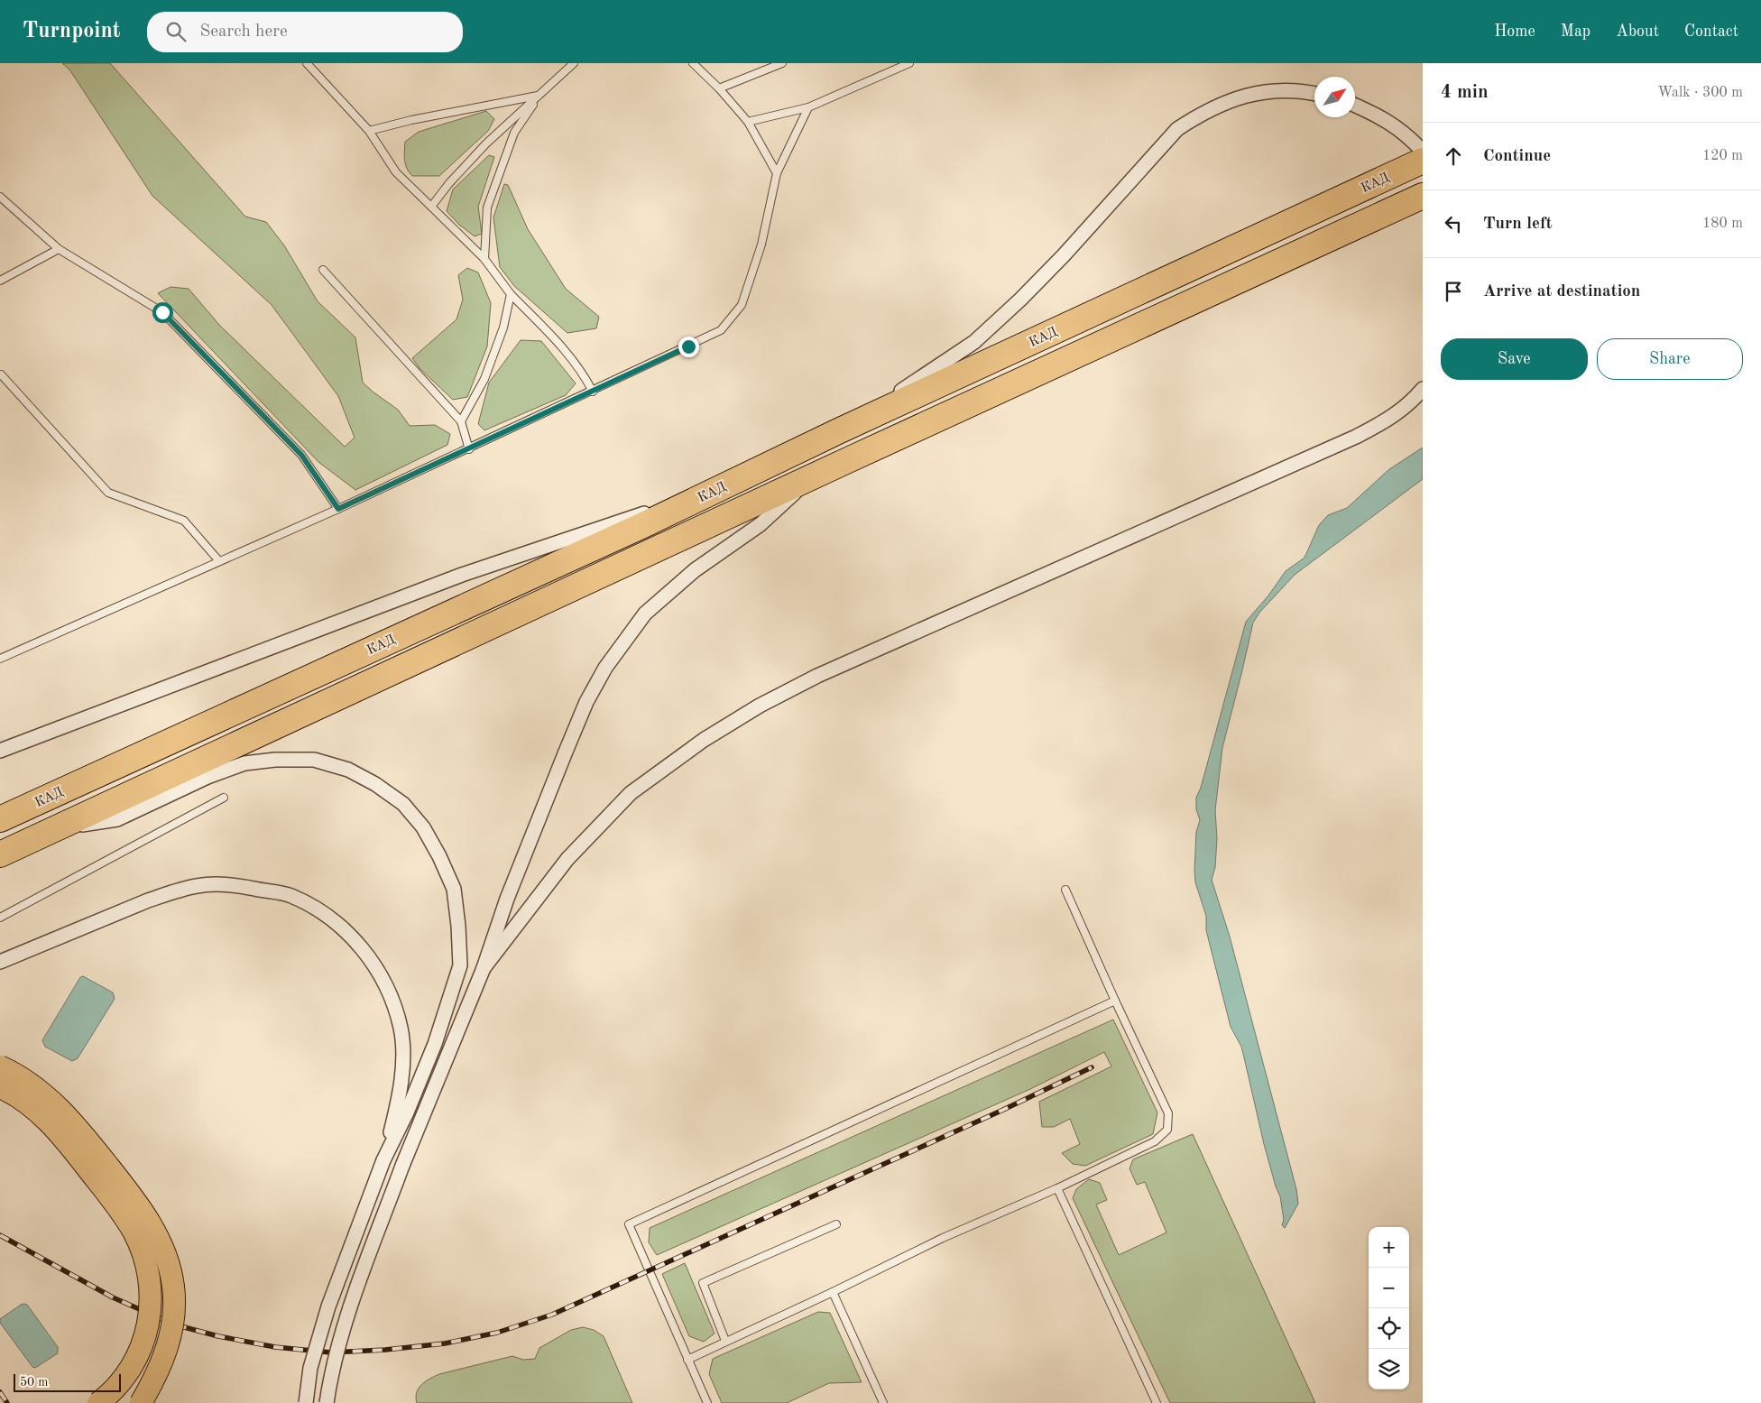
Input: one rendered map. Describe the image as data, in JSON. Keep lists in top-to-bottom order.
{
  "streets": {
    "highway": ["КАД"]
  },
  "scale_bar": "50 m",
  "north": "top right",
  "page": {
    "header": "Turnpoint",
    "search": "Search here",
    "nav": [
      "Home",
      "Map",
      "About",
      "Contact"
    ],
    "heading": ["4 min", "Walk · 300 m"],
    "list": [
      ["Continue", "120 m"],
      ["Turn left", "180 m"],
      "Arrive at destination"
    ],
    "buttons": ["Save", "Share"],
    "map_buttons": ["+", "−"],
    "scale": "50 m"
  }
}
